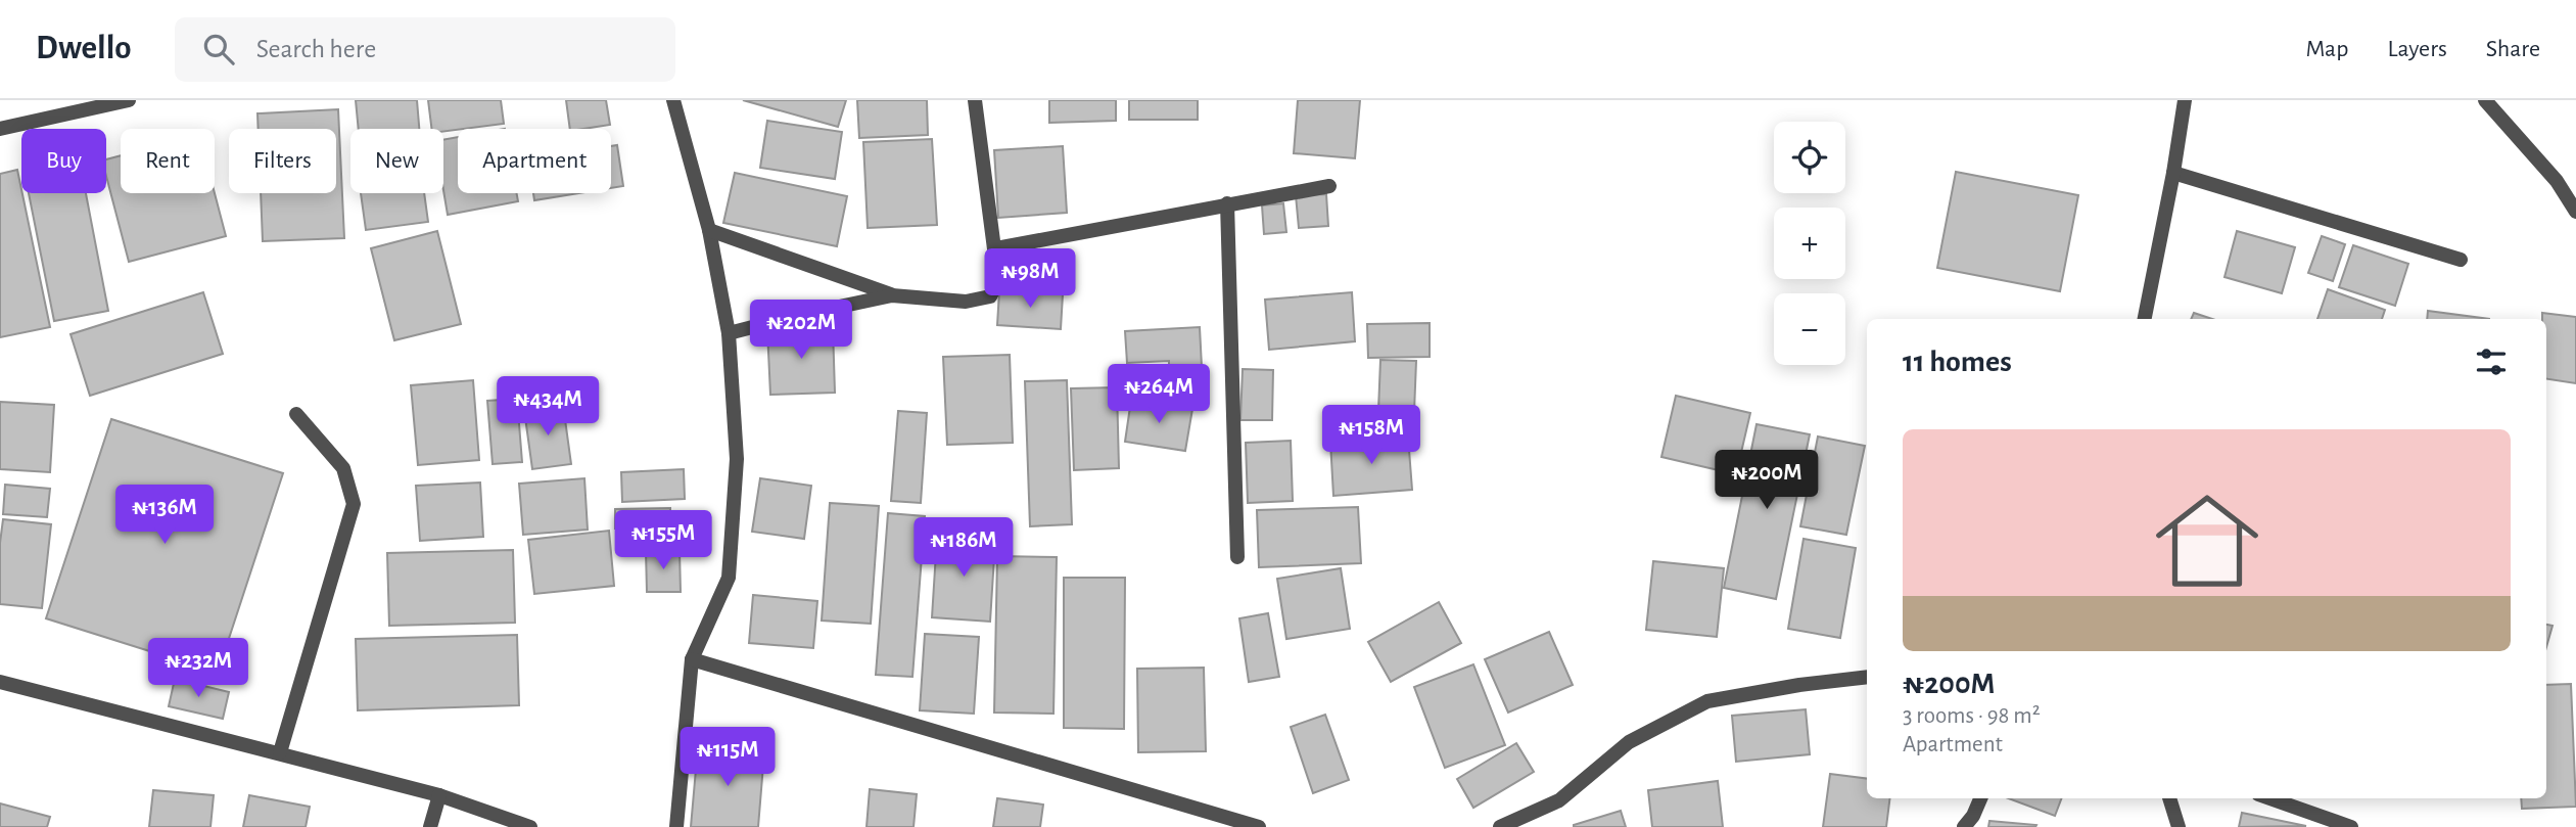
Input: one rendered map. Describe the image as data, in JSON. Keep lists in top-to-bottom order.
{
  "page": {
    "header": "Dwello",
    "search": "Search here",
    "nav": ["Map", "Layers", "Share"],
    "map_buttons": ["+", "−"],
    "chip": [
      "Buy",
      "Rent",
      "Filters",
      "New",
      "Apartment"
    ],
    "price": [
      "₦98M",
      "₦202M",
      "₦264M",
      "₦434M",
      "₦158M",
      "₦200M",
      "₦136M",
      "₦155M",
      "₦186M",
      "₦232M",
      "₦115M"
    ],
    "heading": "11 homes",
    "list": [
      {
        "name": "₦200M",
        "note": "3 rooms · 98 m² · Apartment"
      }
    ]
  }
}
